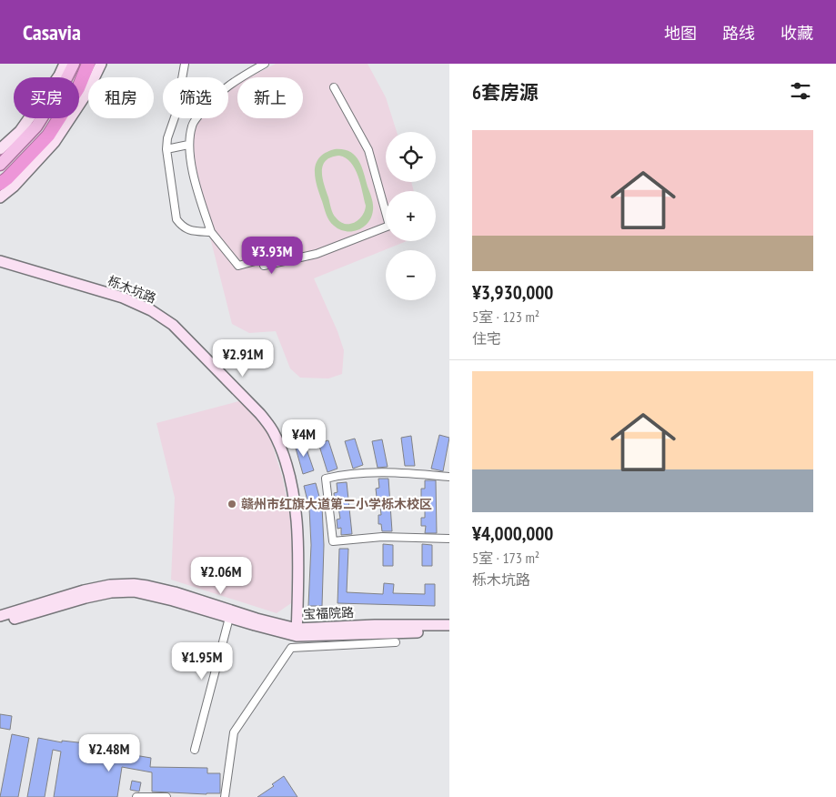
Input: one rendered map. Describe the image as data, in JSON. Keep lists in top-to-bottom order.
{
  "streets": {
    "main road": ["栎木坑路", "宝福院路"]
  },
  "crossings": [
    ["栎木坑路", "宝福院路"]
  ],
  "places": ["赣州市红旗大道第二小学栎木校区"],
  "page": {
    "header": "Casavia",
    "nav": ["地图", "路线", "收藏"],
    "heading": "6套房源",
    "chip": [
      "买房",
      "租房",
      "筛选",
      "新上"
    ],
    "list": [
      {
        "name": "¥3,930,000",
        "note": "5室 · 123 m² · 住宅"
      },
      {
        "name": "¥4,000,000",
        "note": "5室 · 173 m² · 栎木坑路"
      }
    ],
    "map_buttons": ["+", "−"],
    "price": [
      "¥3.93M",
      "¥2.91M",
      "¥4M",
      "¥2.06M",
      "¥1.95M",
      "¥2.48M"
    ]
  }
}
